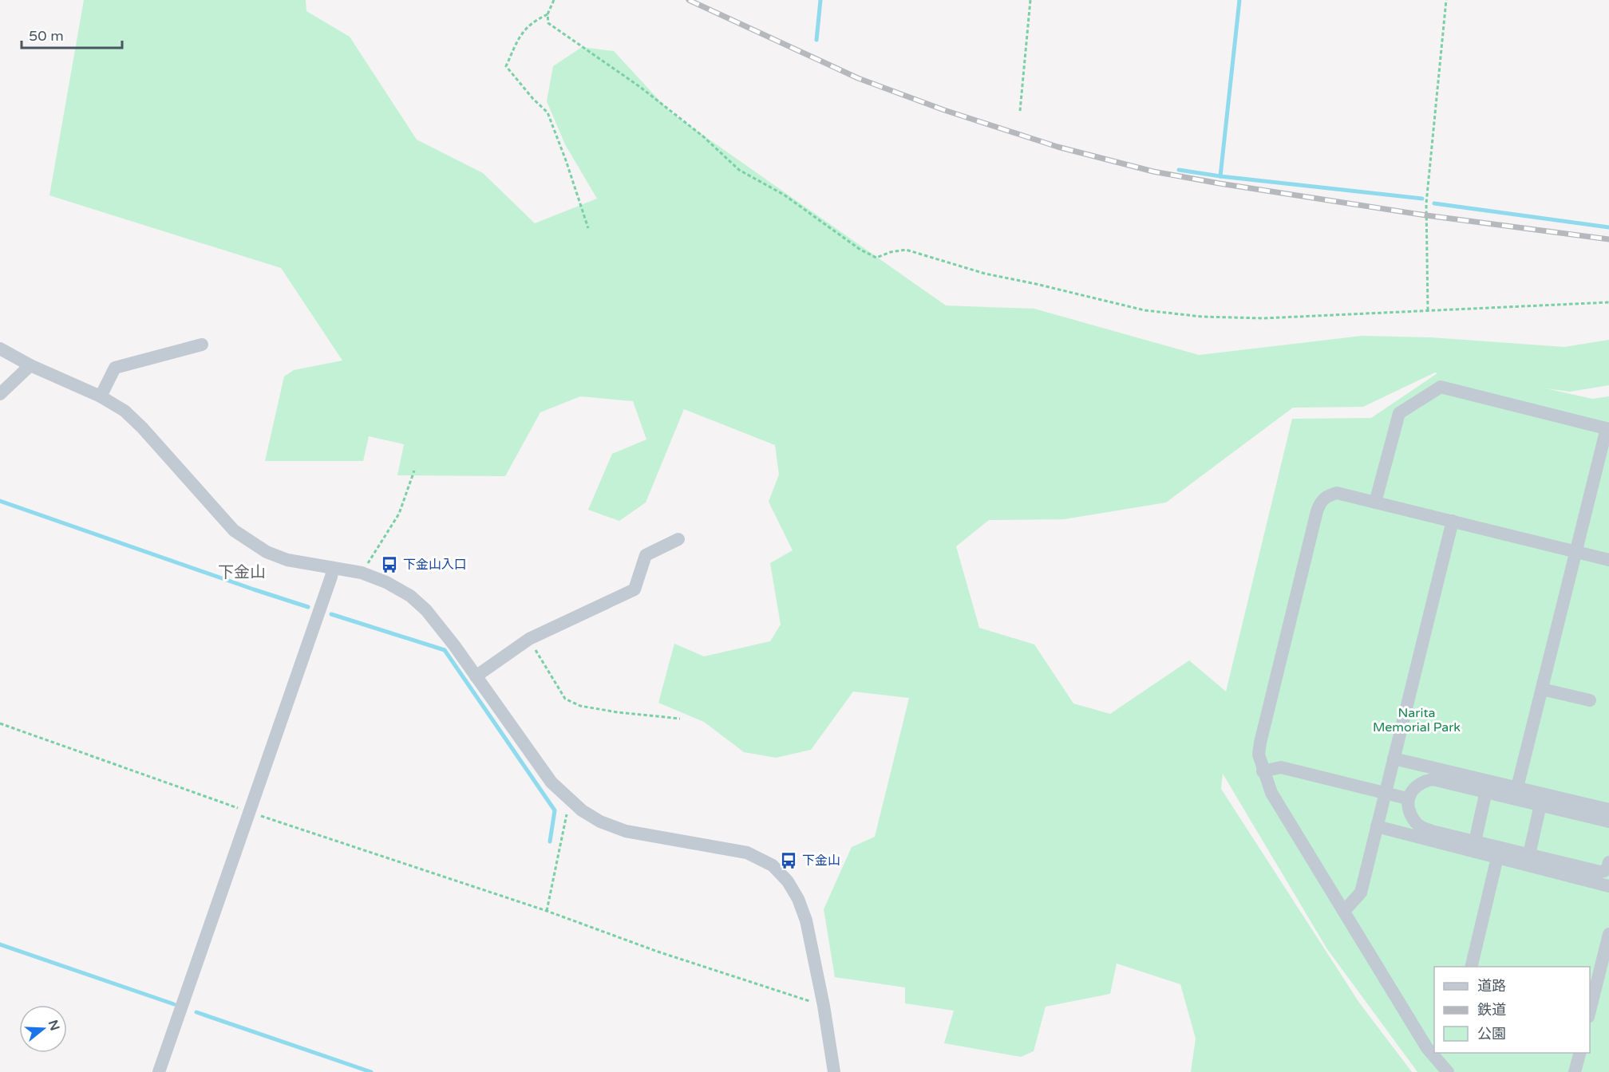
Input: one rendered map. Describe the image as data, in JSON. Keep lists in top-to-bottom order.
{
  "districts": ["下金山"],
  "parks": ["Narita Memorial Park"],
  "places": {
    "bus stop": ["下金山入口", "下金山"]
  },
  "legend": ["道路", "鉄道", "公園"],
  "scale_bar": "50 m",
  "north": "right"
}
